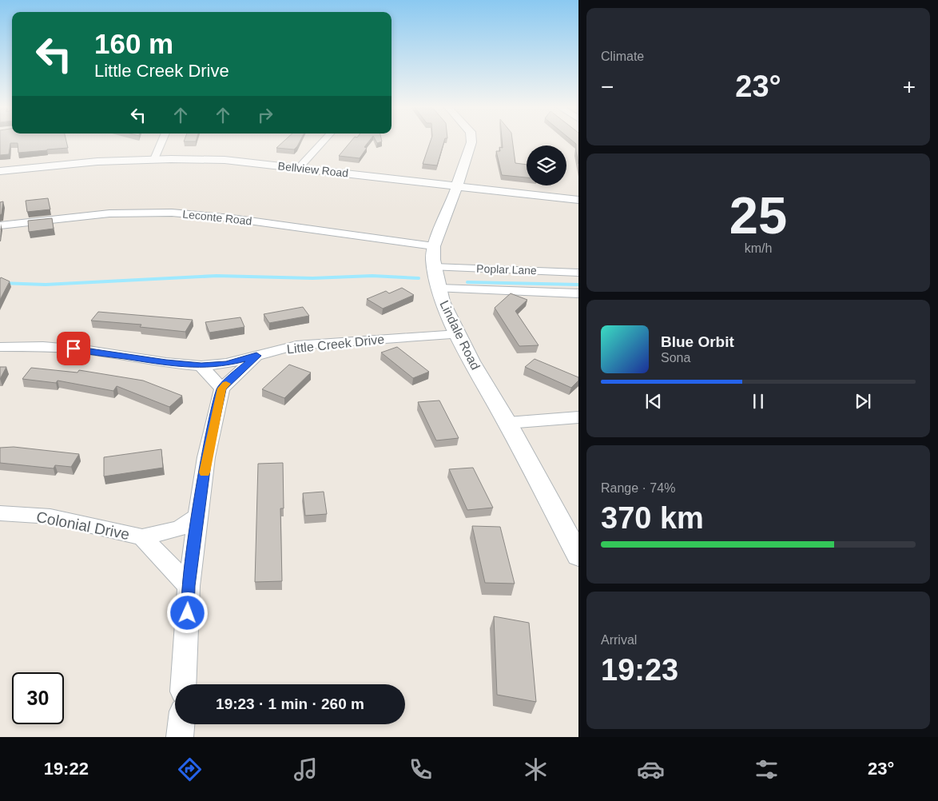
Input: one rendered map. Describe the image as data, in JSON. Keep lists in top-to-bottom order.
{
  "streets": {
    "street": [
      "Bellview Road",
      "Leconte Road",
      "Poplar Lane",
      "Lindale Road",
      "Little Creek Drive",
      "Colonial Drive"
    ]
  },
  "crossings": [
    ["Bellview Road", "Lindale Road"],
    ["Leconte Road", "Lindale Road"],
    ["Poplar Lane", "Lindale Road"],
    ["Lindale Road", "Little Creek Drive"]
  ],
  "page": {
    "tile": [
      "Climate",
      ["25", "km/h"],
      ["Range · 74%", "370 km"],
      ["Arrival", "19:23"]
    ],
    "turn": ["160 m", "Little Creek Drive"],
    "heat": ["−", "23°", "+"],
    "song": ["Blue Orbit", "Sona"],
    "limit": "30",
    "trip": "19:23 · 1 min · 260 m",
    "tabs": ["19:22", "23°"]
  }
}
